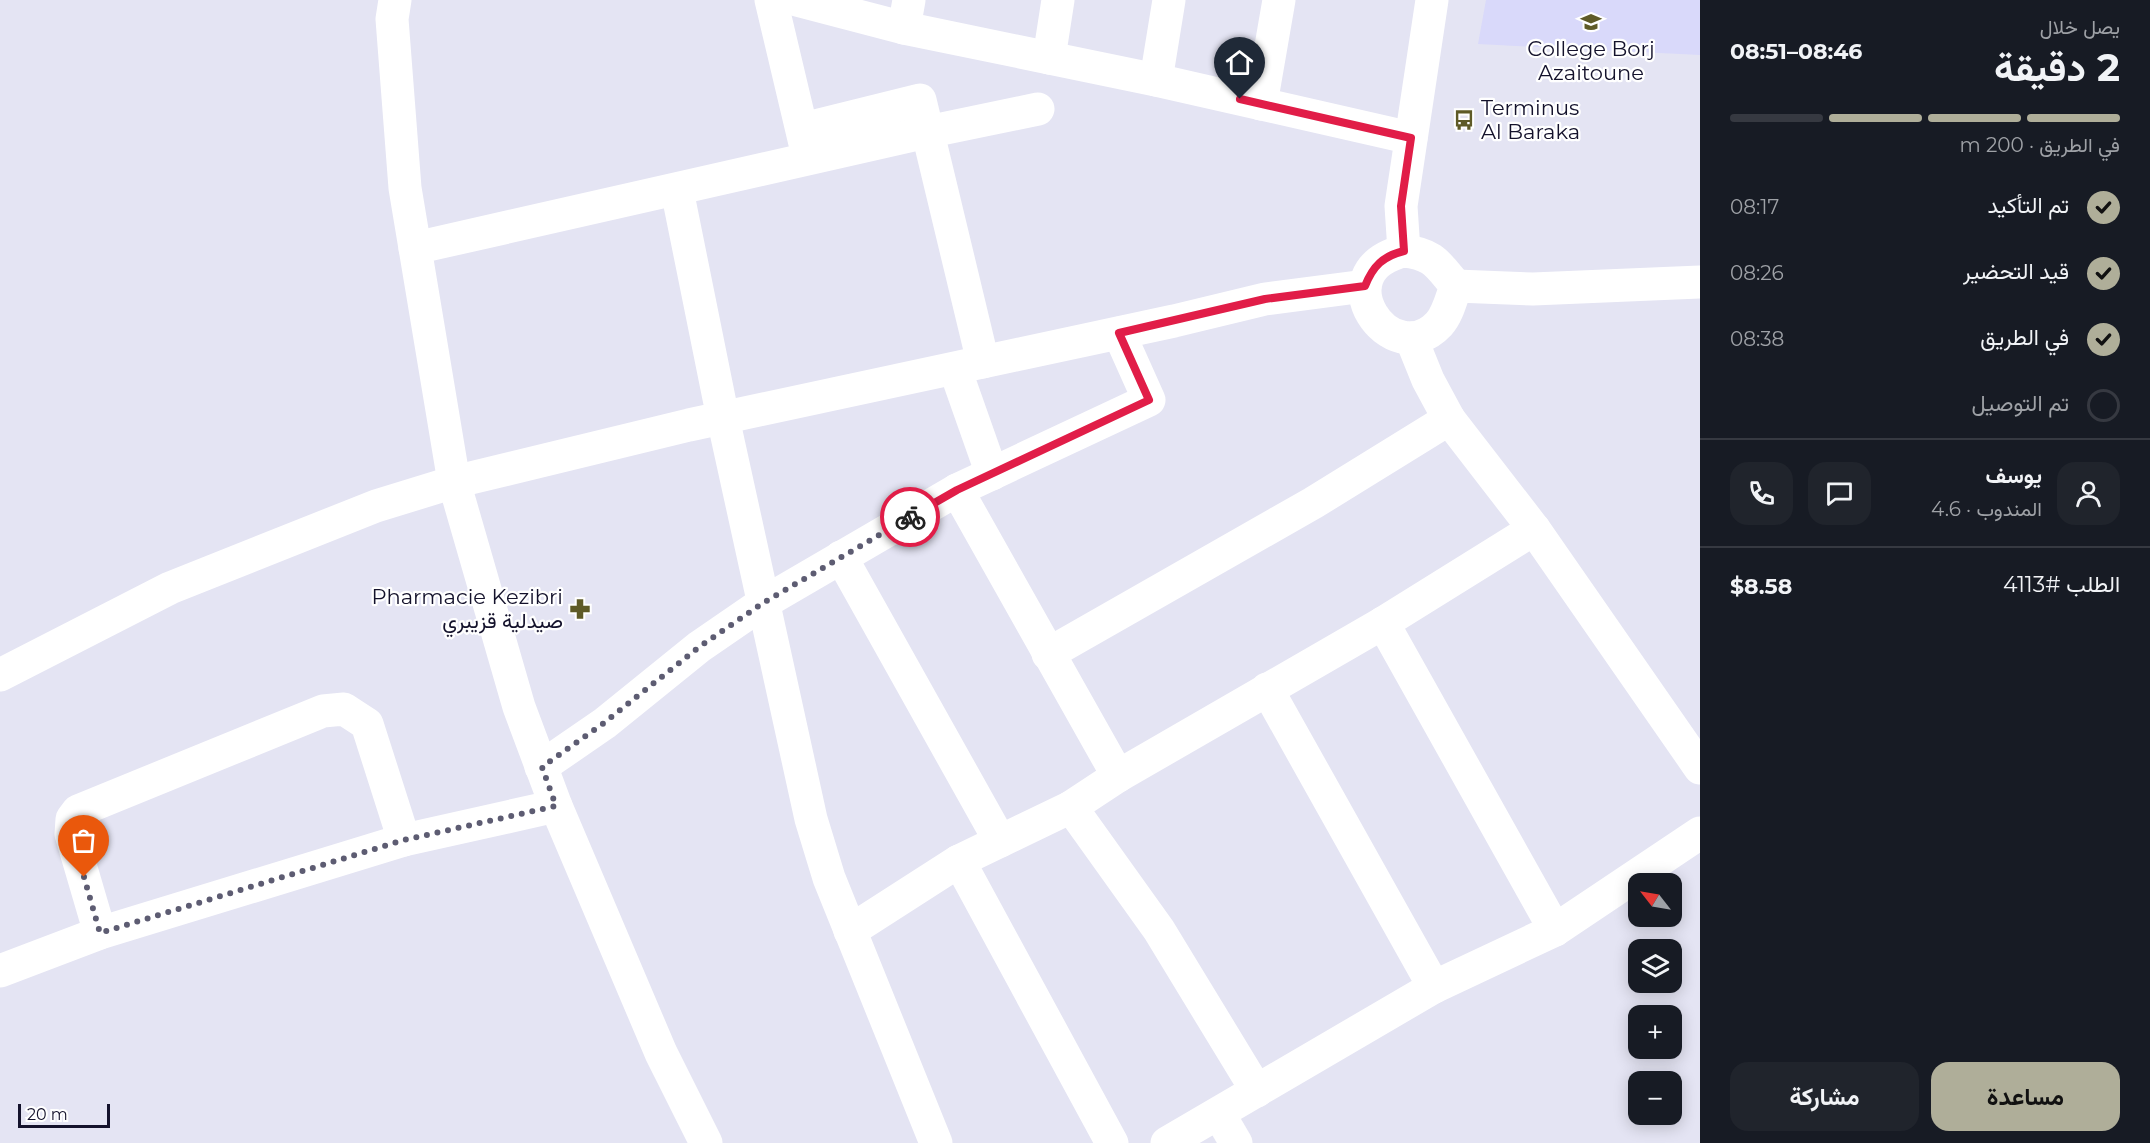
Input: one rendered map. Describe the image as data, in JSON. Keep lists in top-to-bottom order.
{
  "places": {
    "school or university": ["College Borj Azaitoune"],
    "bus stop": ["Terminus Al Baraka"],
    "pharmacy": ["Pharmacie Kezibri صيدلية قزيبري"]
  },
  "scale_bar": "20 m",
  "north": "top left",
  "page": {
    "heading": ["2 دقيقة", "يصل خلال", "08:46–08:51"],
    "panel": [
      "يوسف",
      "المندوب · 4.6",
      "الطلب #4113",
      "$8.58"
    ],
    "bar": "في الطريق · 200 m",
    "list": [
      ["تم التأكيد", "08:17"],
      ["قيد التحضير", "08:26"],
      ["في الطريق", "08:38"],
      "تم التوصيل"
    ],
    "map_buttons": ["+", "−"],
    "buttons": ["مساعدة", "مشاركة"],
    "scale": "20 m"
  }
}
